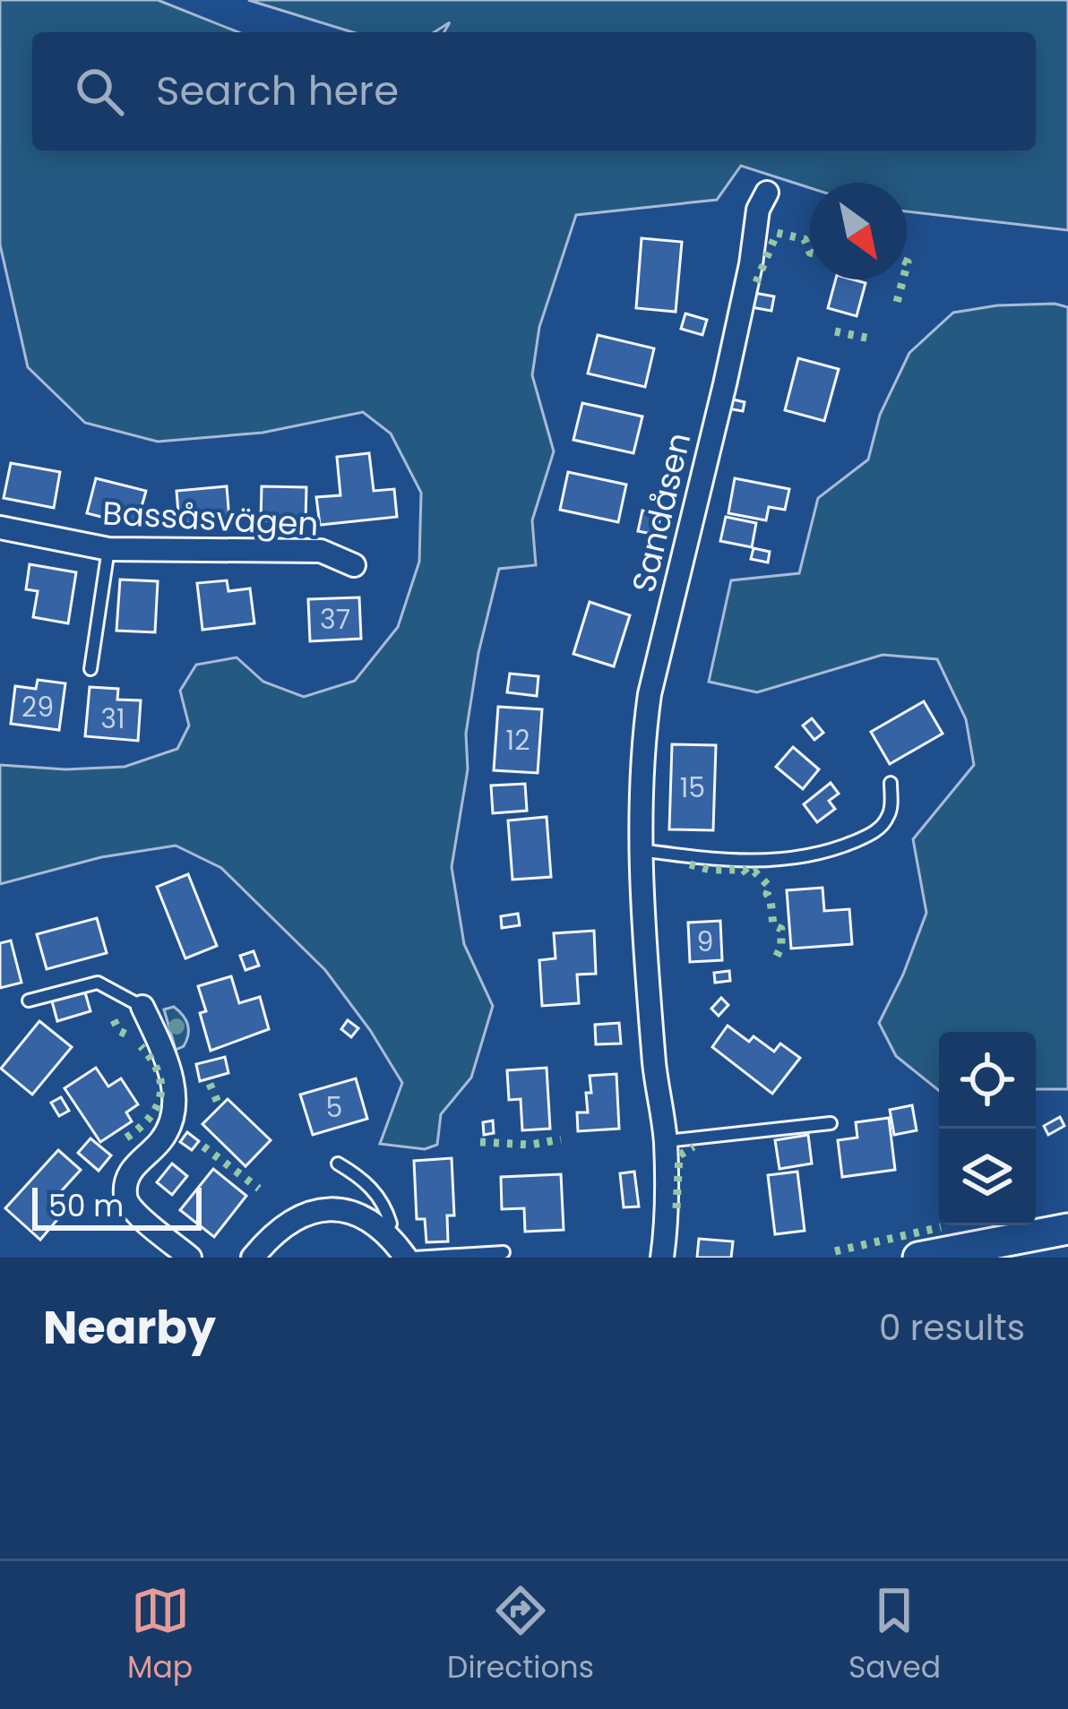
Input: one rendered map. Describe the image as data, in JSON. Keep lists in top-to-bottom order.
{
  "streets": {
    "street": ["Sandåsen", "Bassåsvägen"]
  },
  "house_numbers": [
    "37",
    "29",
    "31",
    "12",
    "15",
    "9",
    "5"
  ],
  "scale_bar": "50 m",
  "north": "bottom right",
  "page": {
    "search": "Search here",
    "scale": "50 m",
    "heading": ["Nearby", "0 results"],
    "nav": ["Map", "Directions", "Saved"]
  }
}
